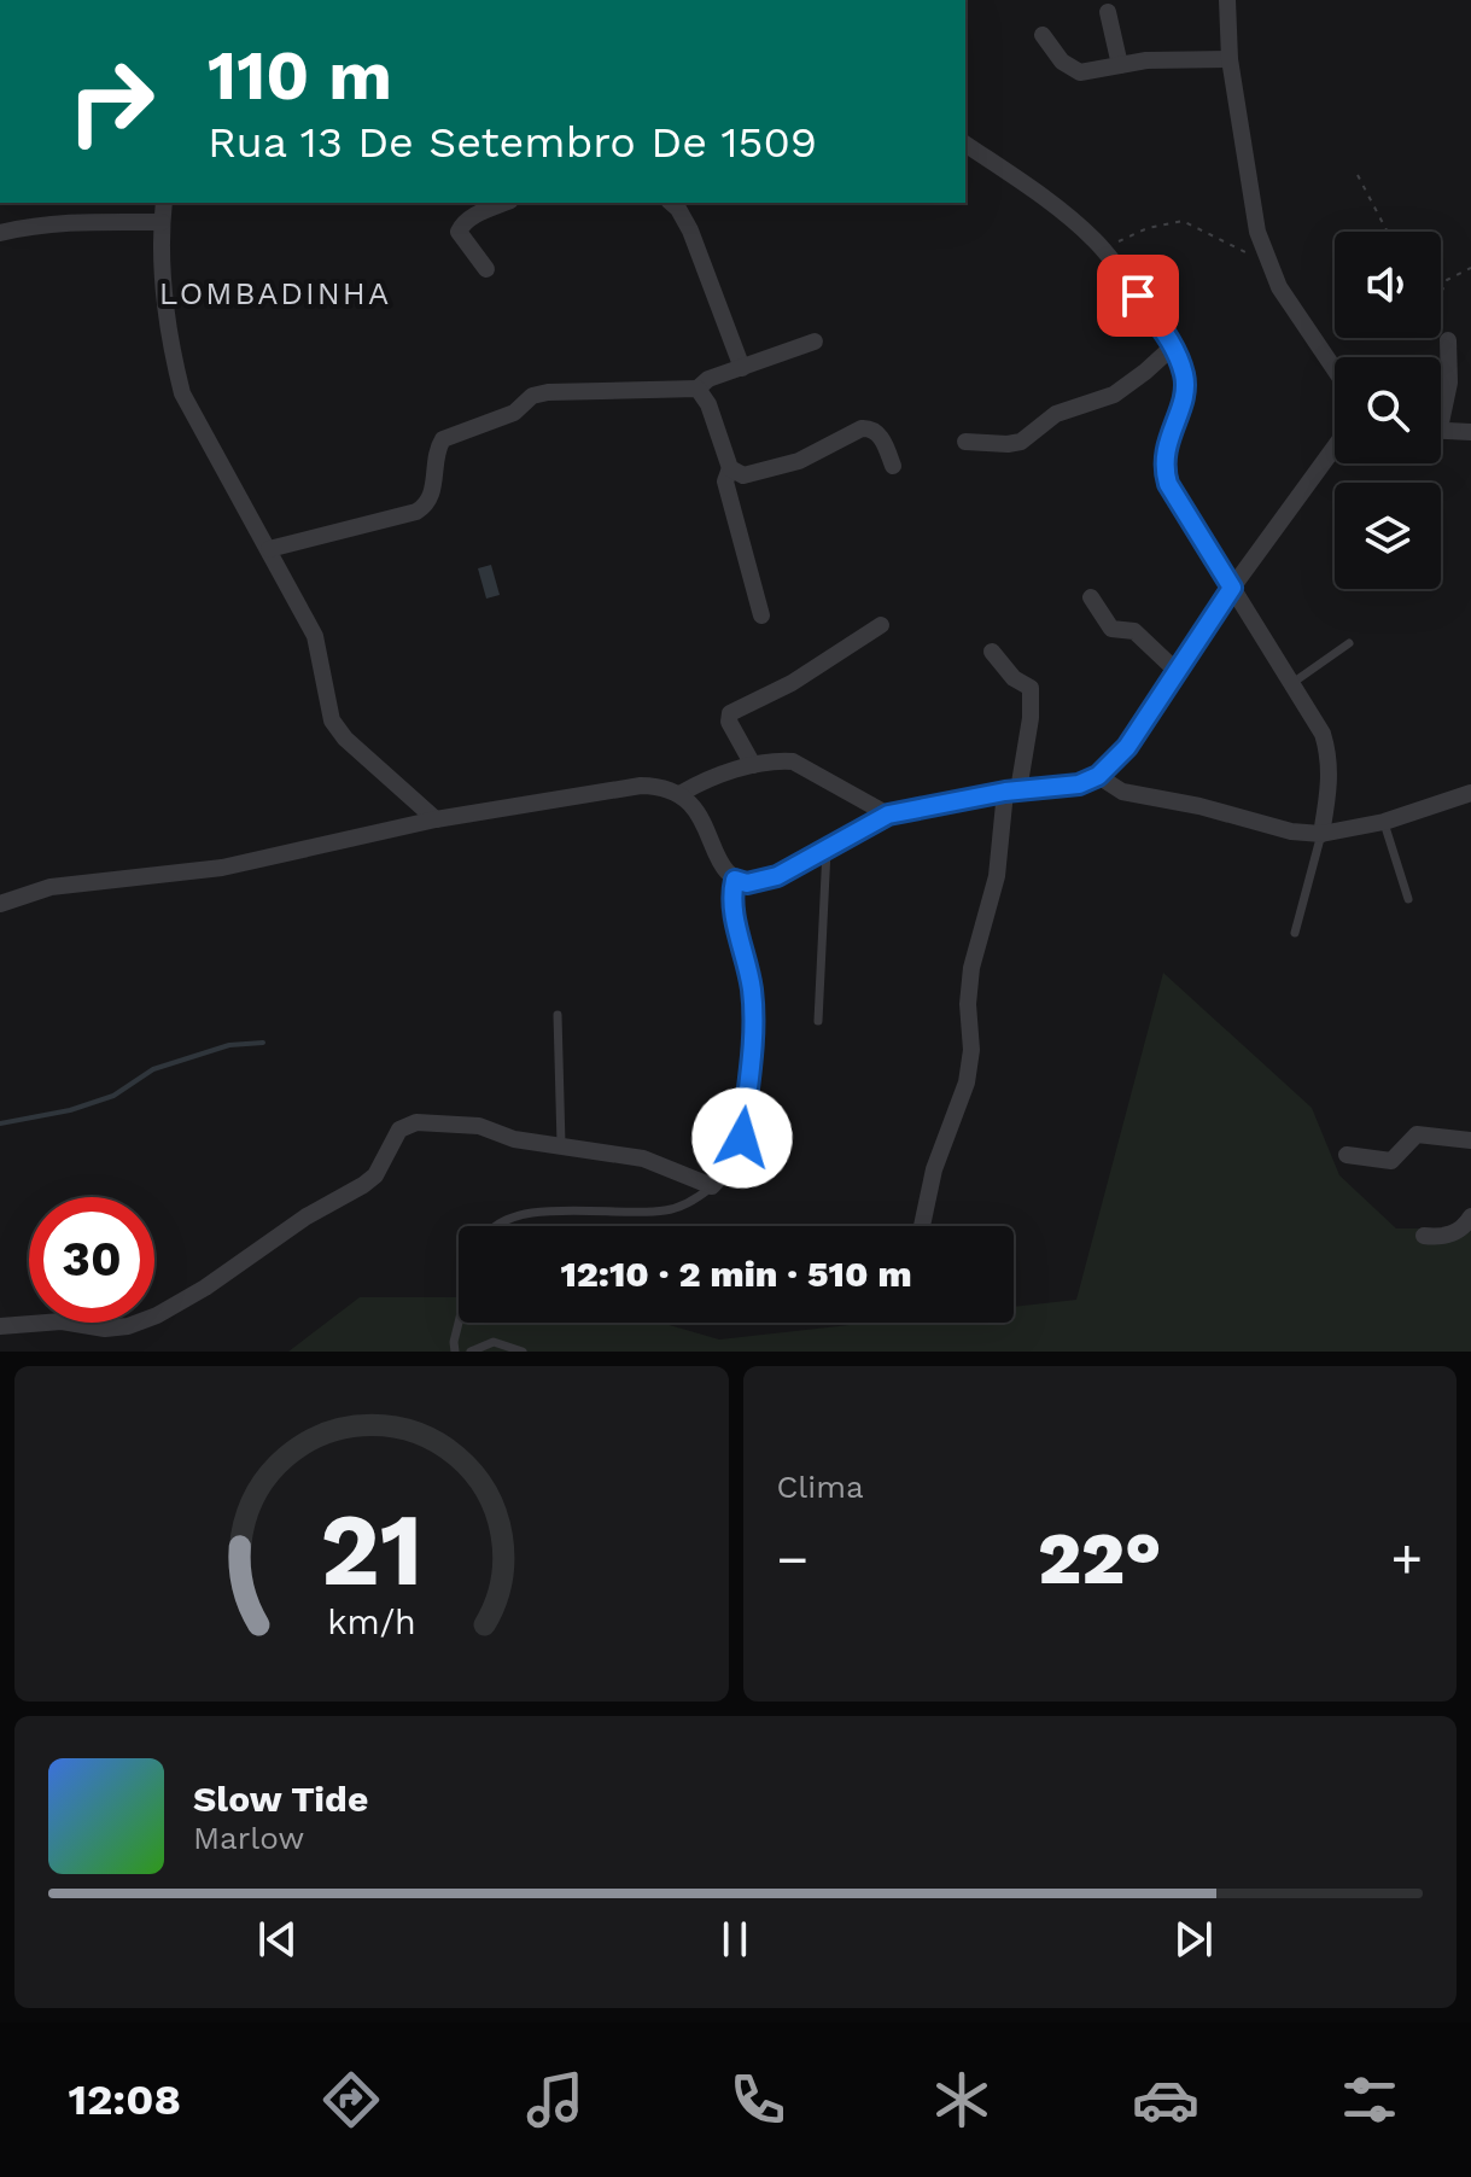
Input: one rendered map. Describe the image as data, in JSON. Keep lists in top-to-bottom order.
{
  "districts": ["LOMBADINHA"],
  "page": {
    "turn": ["110 m", "Rua 13 De Setembro De 1509"],
    "limit": "30",
    "trip": "12:10 · 2 min · 510 m",
    "tile": "Clima",
    "heat": ["−", "22°", "+"],
    "song": ["Slow Tide", "Marlow"],
    "tabs": "12:08",
    "gauge": ["21", "km/h"]
  }
}
